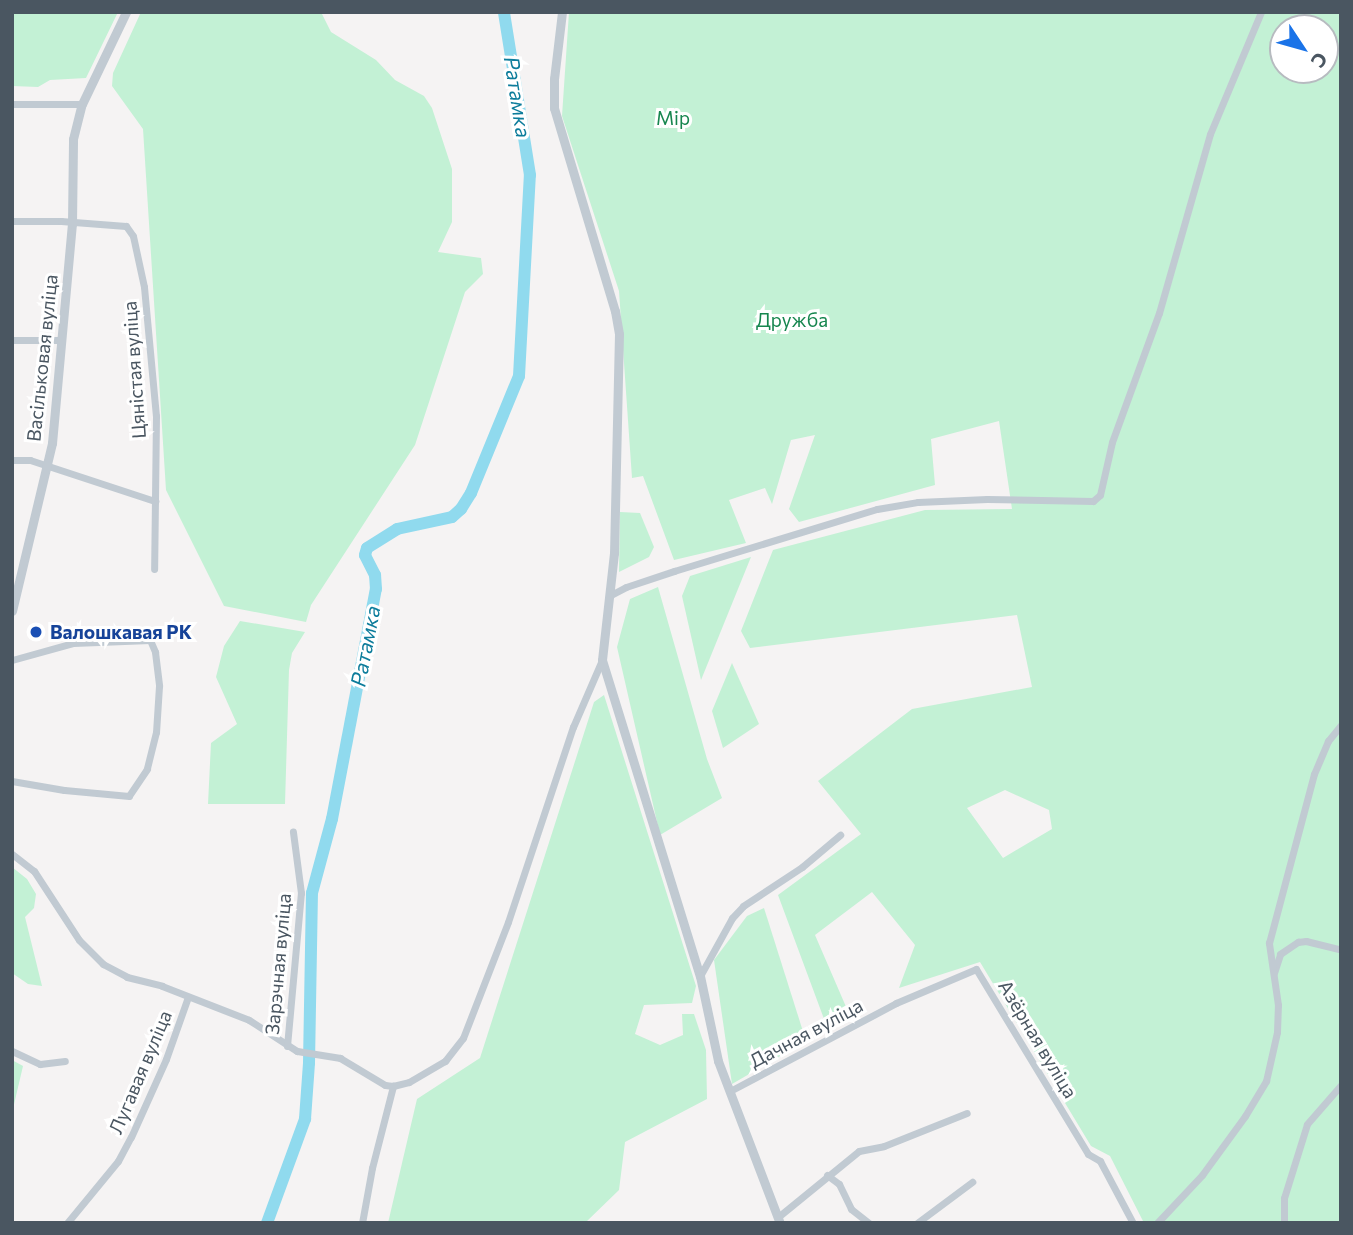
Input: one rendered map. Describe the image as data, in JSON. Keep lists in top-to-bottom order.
{
  "streets": {
    "street": [
      "Васільковая вуліца",
      "Цяністая вуліца",
      "Зарэчная вуліца",
      "Дачная вуліца",
      "Азёрная вуліца",
      "Лугавая вуліца"
    ]
  },
  "crossings": [
    ["Васільковая вуліца", "Цяністая вуліца"],
    ["Зарэчная вуліца", "Лугавая вуліца"],
    ["Дачная вуліца", "Азёрная вуліца"]
  ],
  "water": ["Ратамка"],
  "parks": ["Мір", "Дружба"],
  "places": ["Валошкавая РК"],
  "north": "bottom right"
}
